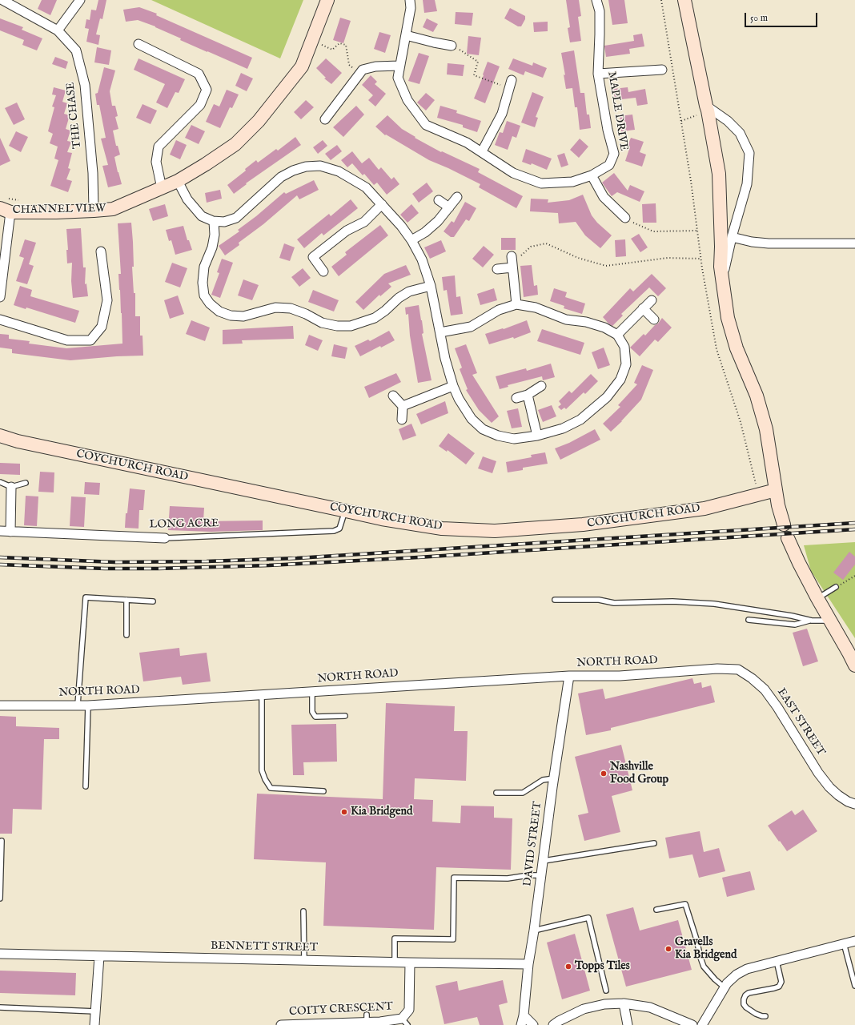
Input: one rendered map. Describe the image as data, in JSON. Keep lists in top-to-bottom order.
{
  "streets": {
    "main road": ["CHANNEL VIEW", "COYCHURCH ROAD"],
    "street": [
      "MAPLE DRIVE",
      "THE CHASE",
      "LONG ACRE",
      "NORTH ROAD",
      "EAST STREET",
      "DAVID STREET",
      "BENNETT STREET",
      "COITY CRESCENT"
    ]
  },
  "crossings": [
    ["THE CHASE", "CHANNEL VIEW"],
    ["COYCHURCH ROAD", "LONG ACRE"],
    ["NORTH ROAD", "EAST STREET"],
    ["NORTH ROAD", "DAVID STREET"],
    ["DAVID STREET", "BENNETT STREET"],
    ["BENNETT STREET", "COITY CRESCENT"]
  ],
  "places": [
    "Nashville Food Group",
    "Kia Bridgend",
    "Gravells Kia Bridgend",
    "Topps Tiles"
  ],
  "scale_bar": "50 m"
}
